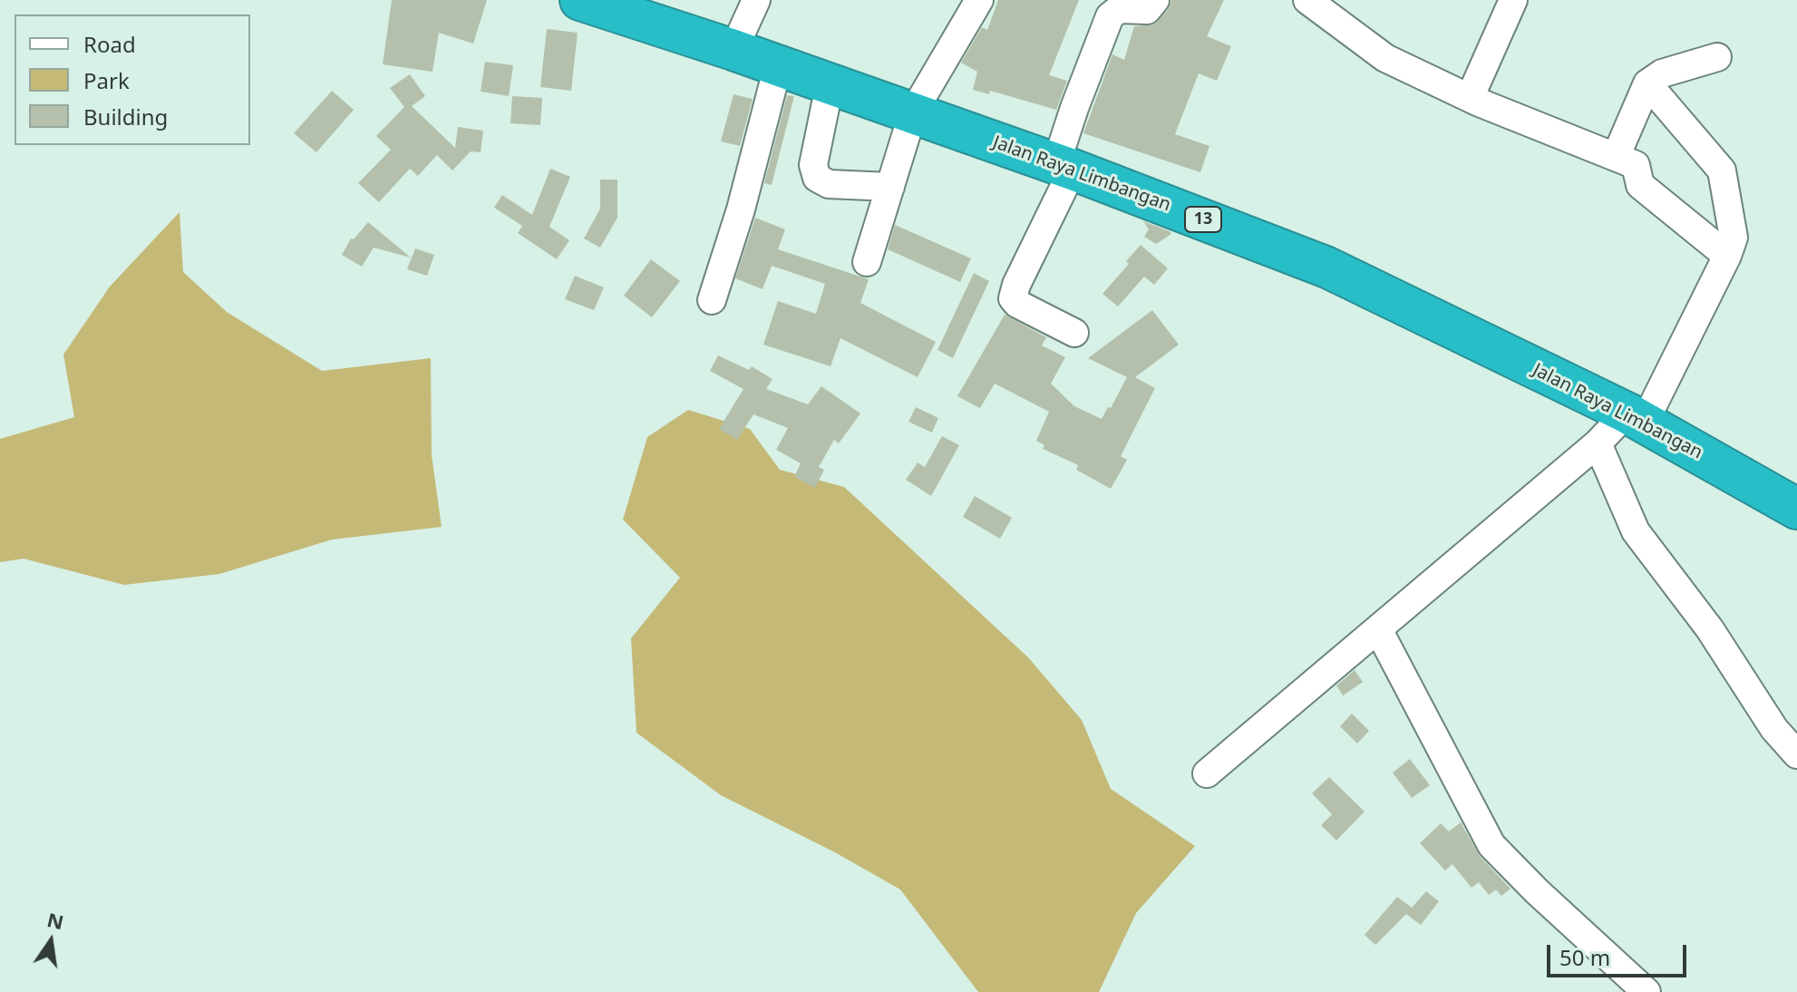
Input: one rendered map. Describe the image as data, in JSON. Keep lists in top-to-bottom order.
{
  "streets": {
    "highway": ["Jalan Raya Limbangan", "13"]
  },
  "legend": ["Road", "Park", "Building"],
  "scale_bar": "50 m",
  "north": "top"
}
